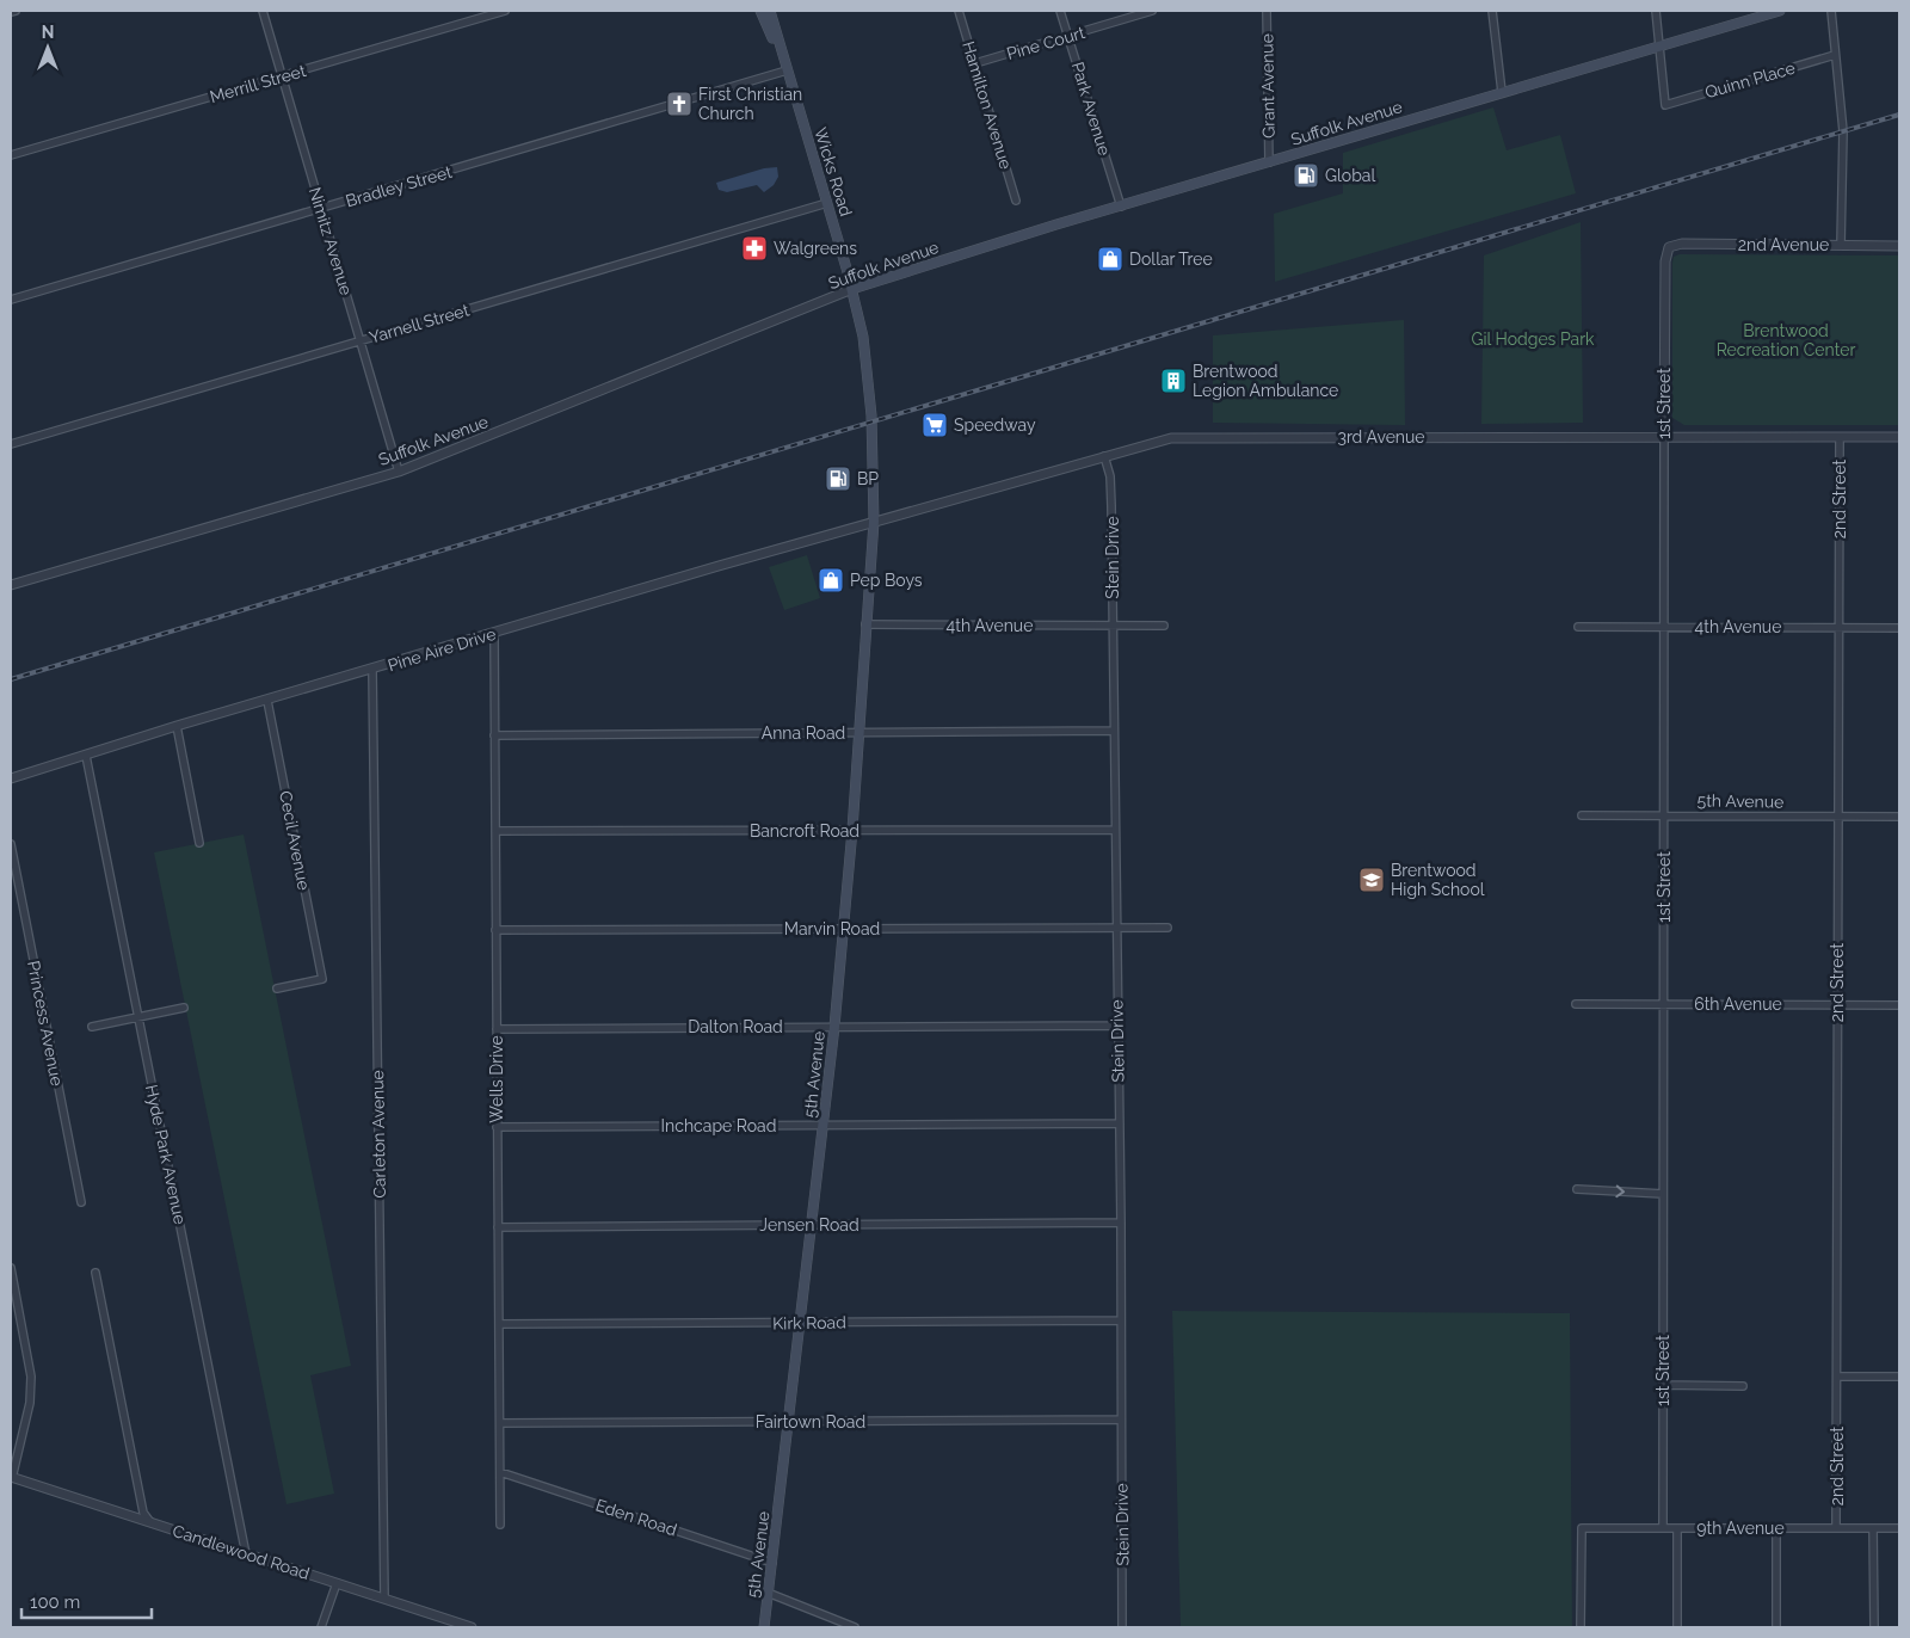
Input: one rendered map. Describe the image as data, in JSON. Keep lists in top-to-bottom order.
{
  "streets": {
    "main road": ["Suffolk Avenue", "Wicks Road", "5th Avenue"],
    "street": [
      "Pine Court",
      "Quinn Place",
      "Merrill Street",
      "Grant Avenue",
      "Hamilton Avenue",
      "Park Avenue",
      "Bradley Street",
      "Nimitz Avenue",
      "2nd Avenue",
      "Yarnell Street",
      "1st Street",
      "3rd Avenue",
      "2nd Street",
      "Stein Drive",
      "4th Avenue",
      "Pine Aire Drive",
      "Anna Road",
      "Bancroft Road",
      "Cecil Avenue",
      "Marvin Road",
      "6th Avenue",
      "Princess Avenue",
      "Dalton Road",
      "Wells Drive",
      "Inchcape Road",
      "Carleton Avenue",
      "Hyde Park Avenue",
      "Jensen Road",
      "Kirk Road",
      "Fairtown Road",
      "Eden Road",
      "9th Avenue",
      "Candlewood Road"
    ]
  },
  "crossings": [
    ["Pine Court", "Hamilton Avenue"],
    ["Pine Court", "Park Avenue"],
    ["Quinn Place", "Suffolk Avenue"],
    ["Merrill Street", "Nimitz Avenue"],
    ["Grant Avenue", "Suffolk Avenue"],
    ["Park Avenue", "Suffolk Avenue"],
    ["Suffolk Avenue", "Wicks Road"],
    ["Suffolk Avenue", "Nimitz Avenue"],
    ["Wicks Road", "Bradley Street"],
    ["Wicks Road", "Yarnell Street"],
    ["Wicks Road", "3rd Avenue"],
    ["Wicks Road", "Pine Aire Drive"],
    ["Wicks Road", "5th Avenue"],
    ["Bradley Street", "Nimitz Avenue"],
    ["Nimitz Avenue", "Yarnell Street"],
    ["2nd Avenue", "1st Street"],
    ["1st Street", "3rd Avenue"],
    ["1st Street", "4th Avenue"],
    ["1st Street", "5th Avenue"],
    ["1st Street", "6th Avenue"],
    ["1st Street", "9th Avenue"],
    ["3rd Avenue", "2nd Street"],
    ["3rd Avenue", "Stein Drive"],
    ["3rd Avenue", "Pine Aire Drive"],
    ["3rd Avenue", "5th Avenue"],
    ["2nd Street", "4th Avenue"],
    ["2nd Street", "5th Avenue"],
    ["2nd Street", "6th Avenue"],
    ["2nd Street", "9th Avenue"],
    ["Stein Drive", "4th Avenue"],
    ["Stein Drive", "Anna Road"],
    ["Stein Drive", "Bancroft Road"],
    ["Stein Drive", "Marvin Road"],
    ["Stein Drive", "Dalton Road"],
    ["Stein Drive", "Inchcape Road"],
    ["Stein Drive", "Jensen Road"],
    ["Stein Drive", "Kirk Road"],
    ["Stein Drive", "Fairtown Road"],
    ["4th Avenue", "5th Avenue"],
    ["Pine Aire Drive", "5th Avenue"],
    ["Pine Aire Drive", "Cecil Avenue"],
    ["Pine Aire Drive", "Wells Drive"],
    ["Pine Aire Drive", "Carleton Avenue"],
    ["Pine Aire Drive", "Hyde Park Avenue"],
    ["Anna Road", "5th Avenue"],
    ["Anna Road", "Wells Drive"],
    ["5th Avenue", "Bancroft Road"],
    ["5th Avenue", "Marvin Road"],
    ["5th Avenue", "Dalton Road"],
    ["5th Avenue", "Inchcape Road"],
    ["5th Avenue", "Jensen Road"],
    ["5th Avenue", "Kirk Road"],
    ["5th Avenue", "Fairtown Road"],
    ["5th Avenue", "Eden Road"],
    ["Bancroft Road", "Wells Drive"],
    ["Marvin Road", "Wells Drive"],
    ["Dalton Road", "Wells Drive"],
    ["Wells Drive", "Inchcape Road"],
    ["Wells Drive", "Jensen Road"],
    ["Wells Drive", "Kirk Road"],
    ["Wells Drive", "Fairtown Road"],
    ["Wells Drive", "Eden Road"],
    ["Carleton Avenue", "Candlewood Road"],
    ["Hyde Park Avenue", "Candlewood Road"]
  ],
  "parks": ["Brentwood Recreation Center", "Gil Hodges Park"],
  "places": {
    "church": ["First Christian Church"],
    "fuel station": ["Global", "BP"],
    "pharmacy": ["Walgreens"],
    "shop": ["Dollar Tree", "Pep Boys"],
    "building": ["Brentwood Legion Ambulance"],
    "supermarket": ["Speedway"],
    "school or university": ["Brentwood High School"]
  },
  "scale_bar": "100 m",
  "north": "top"
}
